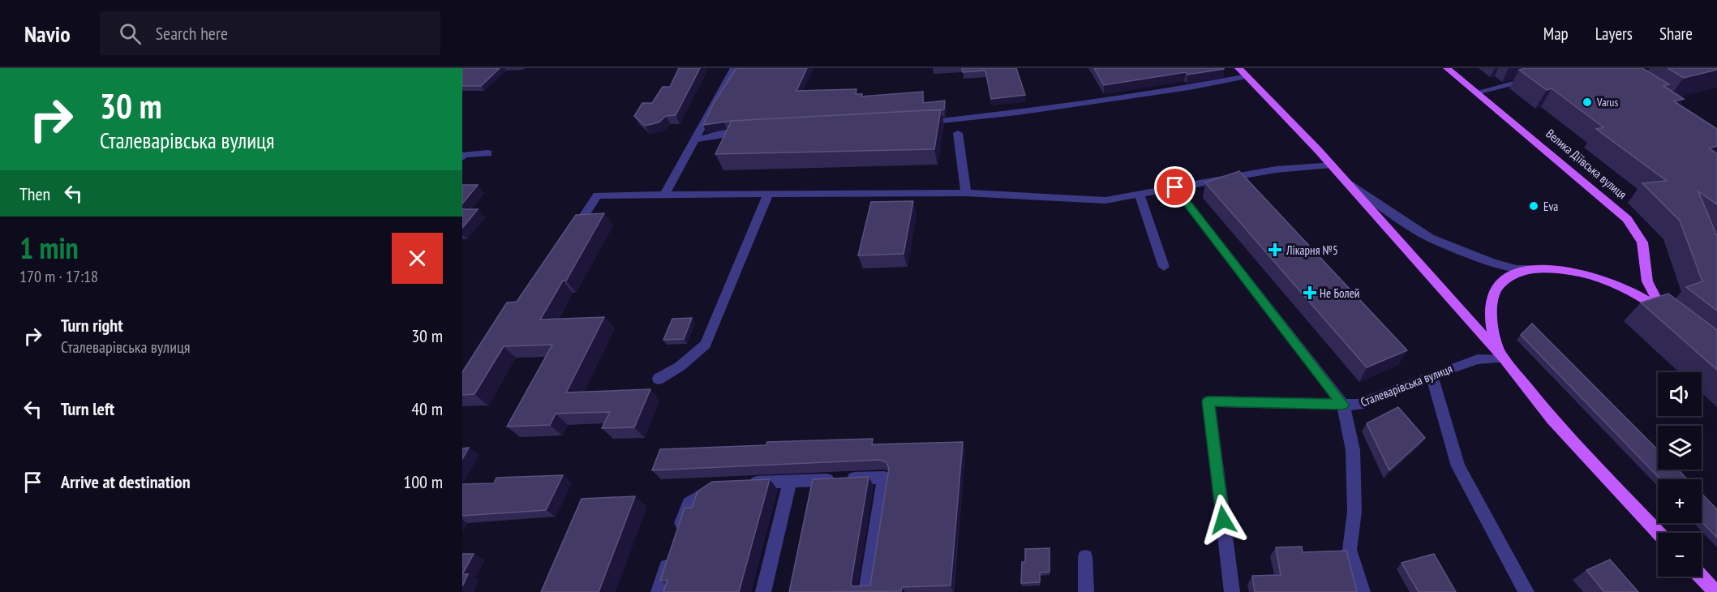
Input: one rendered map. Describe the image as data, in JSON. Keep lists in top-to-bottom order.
{
  "streets": {
    "main road": ["Велика Діївська вулиця"],
    "street": ["Сталеварівська вулиця"]
  },
  "crossings": [
    ["Велика Діївська вулиця", "Сталеварівська вулиця"]
  ],
  "places": {
    "other": ["Varus", "Eva"],
    "health": ["Лікарня №5", "Не Болей"]
  },
  "page": {
    "header": "Navio",
    "search": "Search here",
    "nav": ["Map", "Layers", "Share"],
    "turn": ["30 m", "Сталеварівська вулиця"],
    "then": "Then",
    "heading": ["1 min", "170 m · 17:18"],
    "list": [
      {
        "name": "Turn right",
        "note": "Сталеварівська вулиця",
        "value": "30 m"
      },
      {
        "name": "Turn left",
        "value": "40 m"
      },
      {
        "name": "Arrive at destination",
        "value": "100 m"
      }
    ],
    "map_buttons": ["+", "−"]
  }
}
